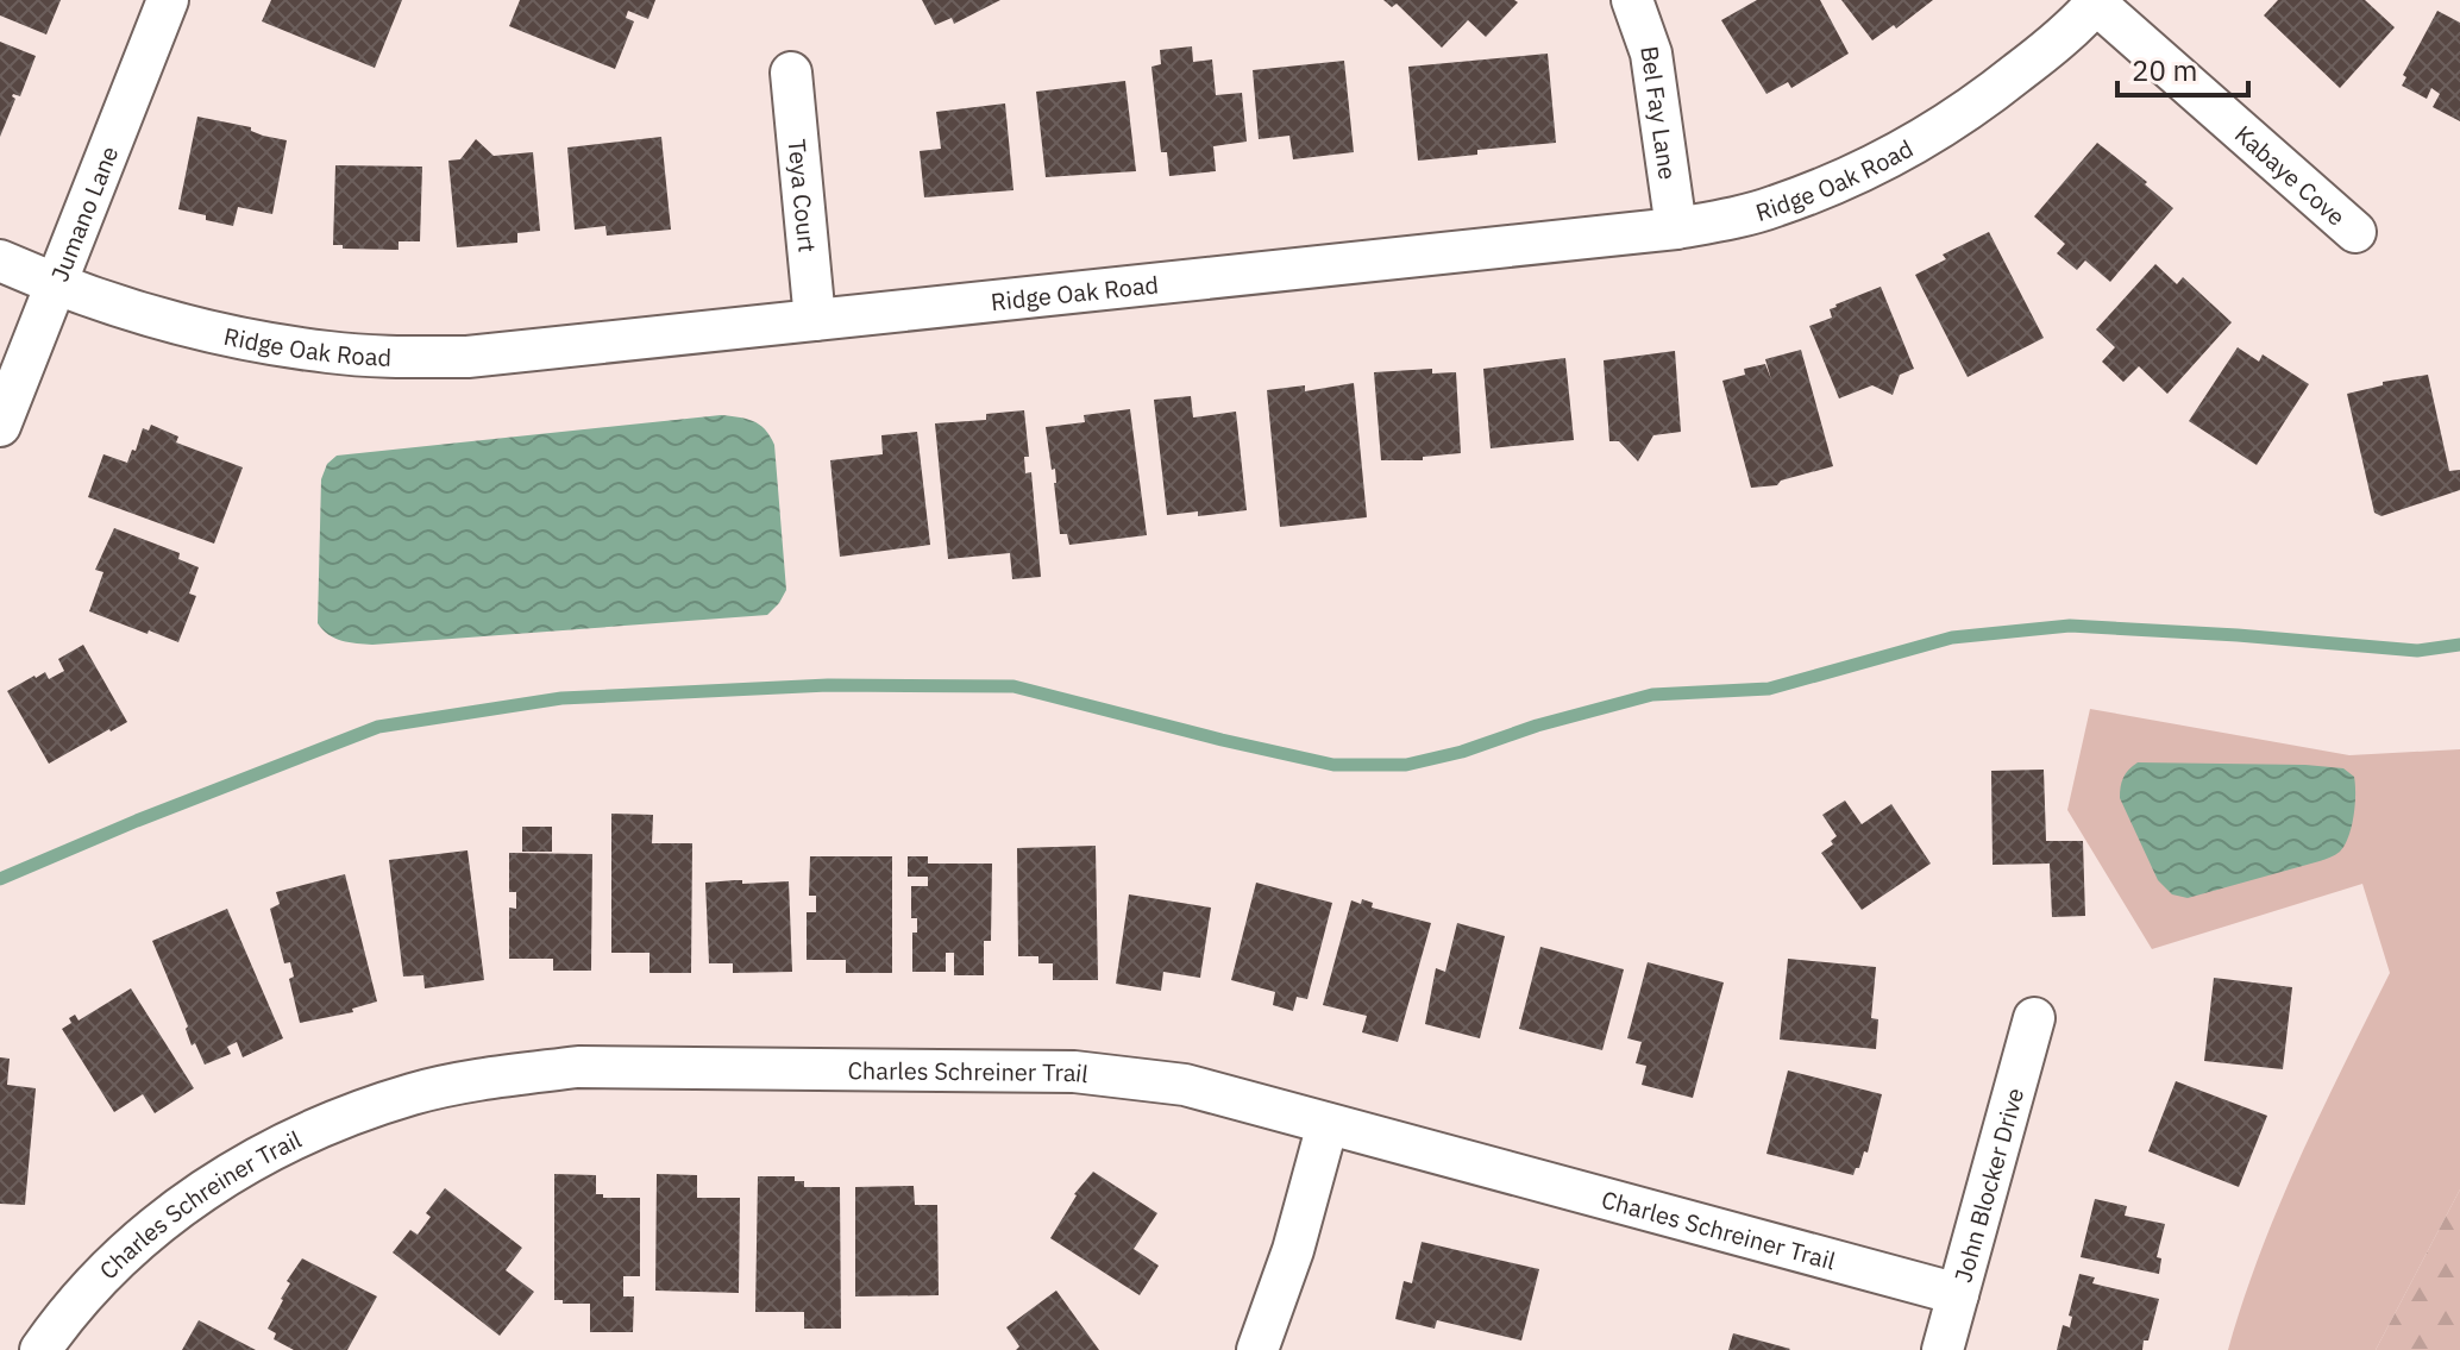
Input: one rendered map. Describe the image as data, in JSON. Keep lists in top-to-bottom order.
{
  "streets": {
    "street": [
      "Bel Fay Lane",
      "Kabaye Cove",
      "Ridge Oak Road",
      "Teya Court",
      "Jumano Lane",
      "Charles Schreiner Trail",
      "John Blocker Drive"
    ]
  },
  "crossings": [
    ["Bel Fay Lane", "Ridge Oak Road"],
    ["Kabaye Cove", "Ridge Oak Road"],
    ["Ridge Oak Road", "Teya Court"],
    ["Ridge Oak Road", "Jumano Lane"],
    ["Charles Schreiner Trail", "John Blocker Drive"]
  ],
  "scale_bar": "20 m"
}
